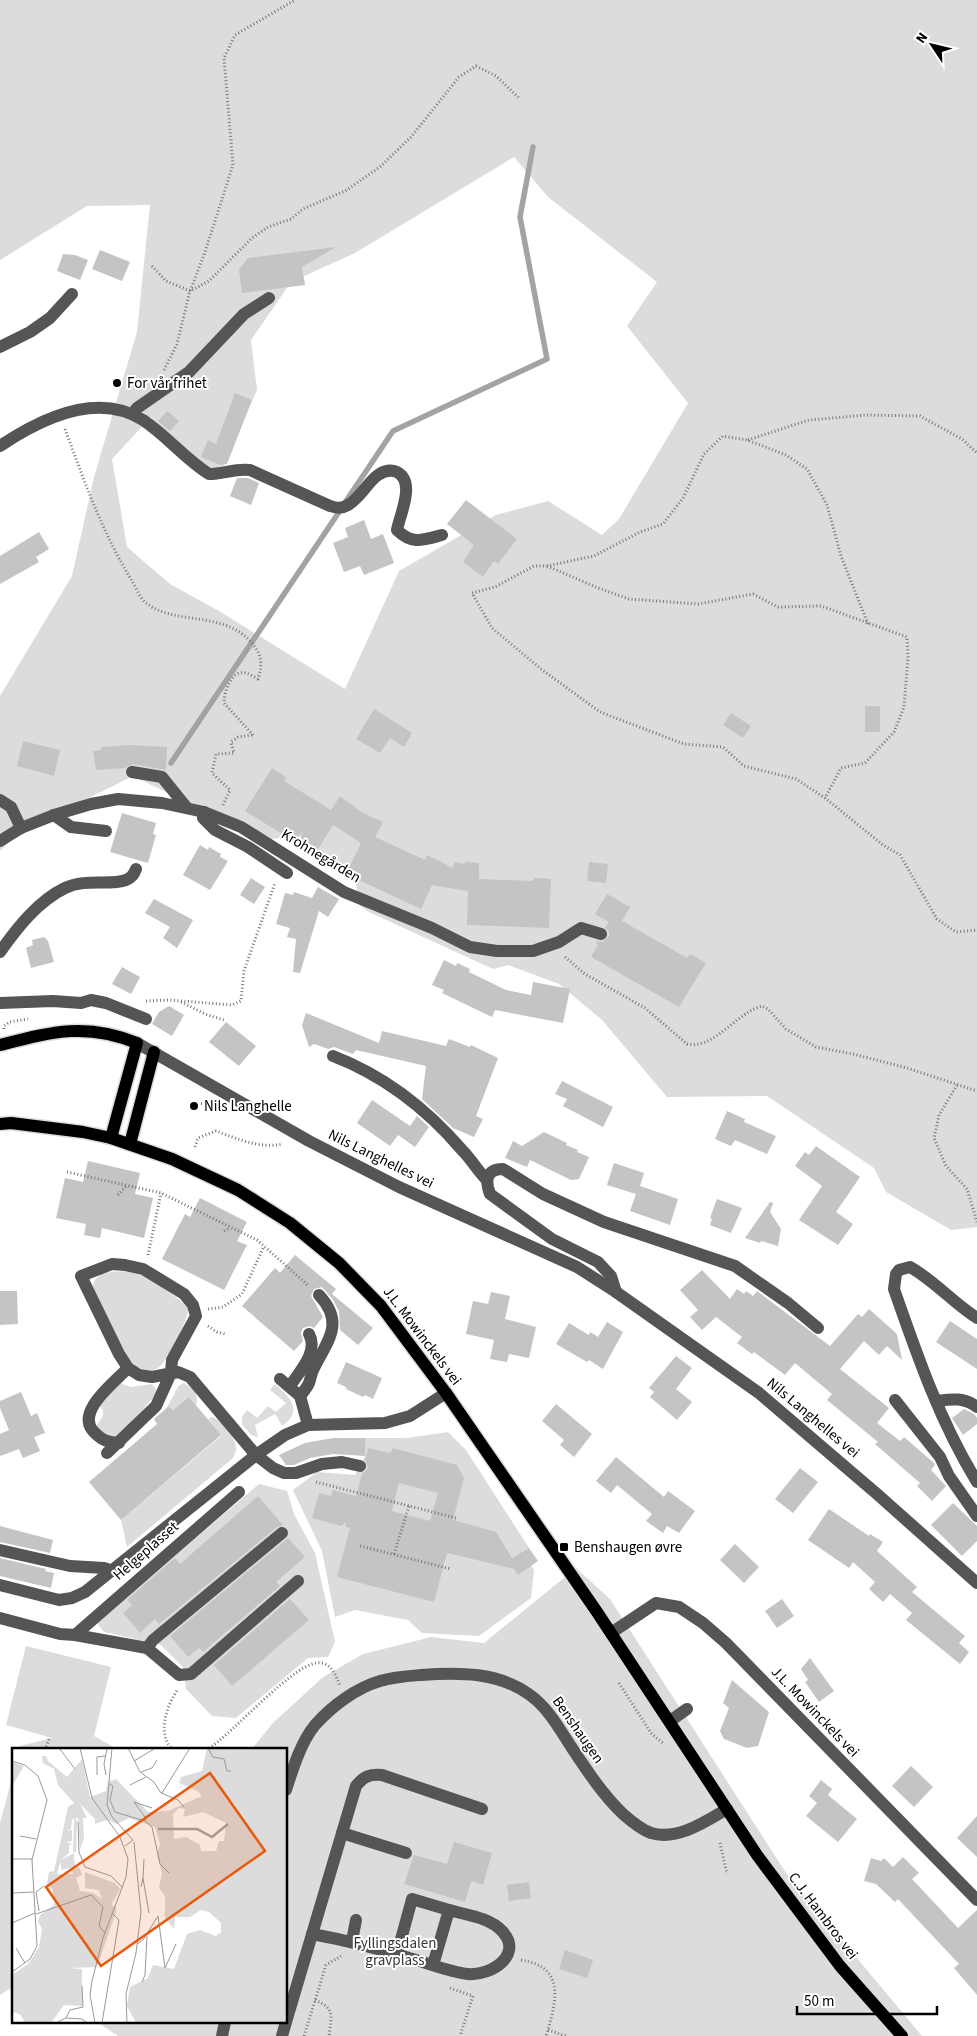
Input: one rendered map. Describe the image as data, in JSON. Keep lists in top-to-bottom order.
{
  "streets": {
    "main road": ["J.L. Mowinckels vei", "C.J. Hambros vei"],
    "street": [
      "Krohnegården",
      "Nils Langhelles vei",
      "Helgeplasset",
      "Benshaugen"
    ]
  },
  "crossings": [
    ["J.L. Mowinckels vei", "Helgeplasset"],
    ["J.L. Mowinckels vei", "Benshaugen"],
    ["J.L. Mowinckels vei", "C.J. Hambros vei"],
    ["Benshaugen", "C.J. Hambros vei"]
  ],
  "parks": ["Fyllingsdalen gravplass"],
  "places": {
    "other": ["For vår frihet", "Nils Langhelle"],
    "transit": ["Benshaugen øvre"]
  },
  "scale_bar": "50 m",
  "north": "top left"
}
